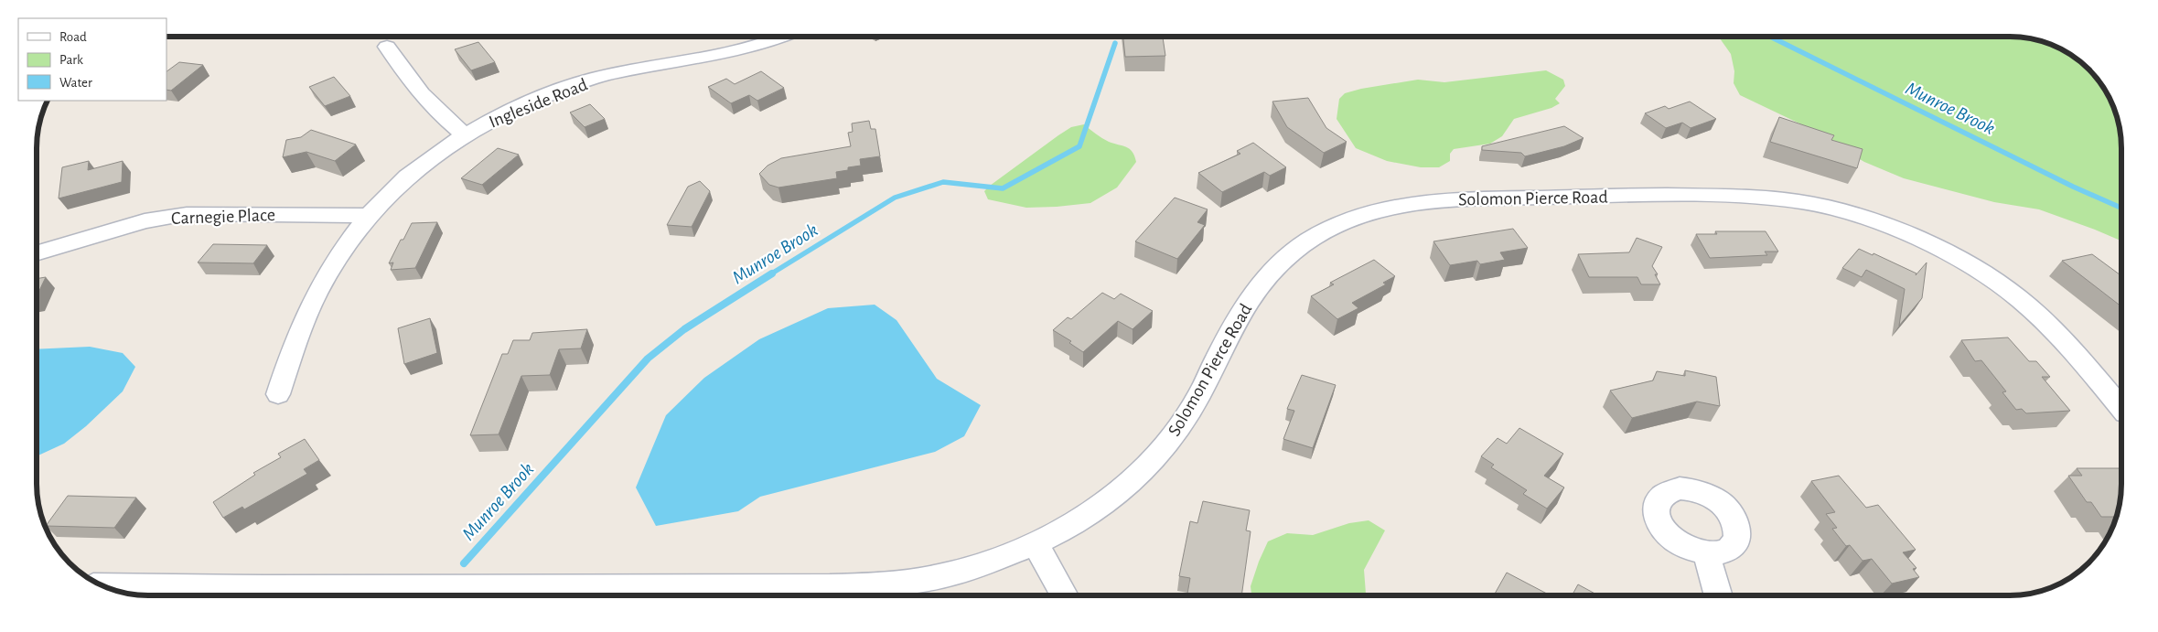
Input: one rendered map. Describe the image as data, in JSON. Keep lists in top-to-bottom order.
{
  "streets": {
    "street": ["Ingleside Road", "Solomon Pierce Road", "Carnegie Place"]
  },
  "crossings": [
    ["Ingleside Road", "Carnegie Place"]
  ],
  "water": ["Munroe Brook"],
  "legend": ["Road", "Park", "Water"]
}
